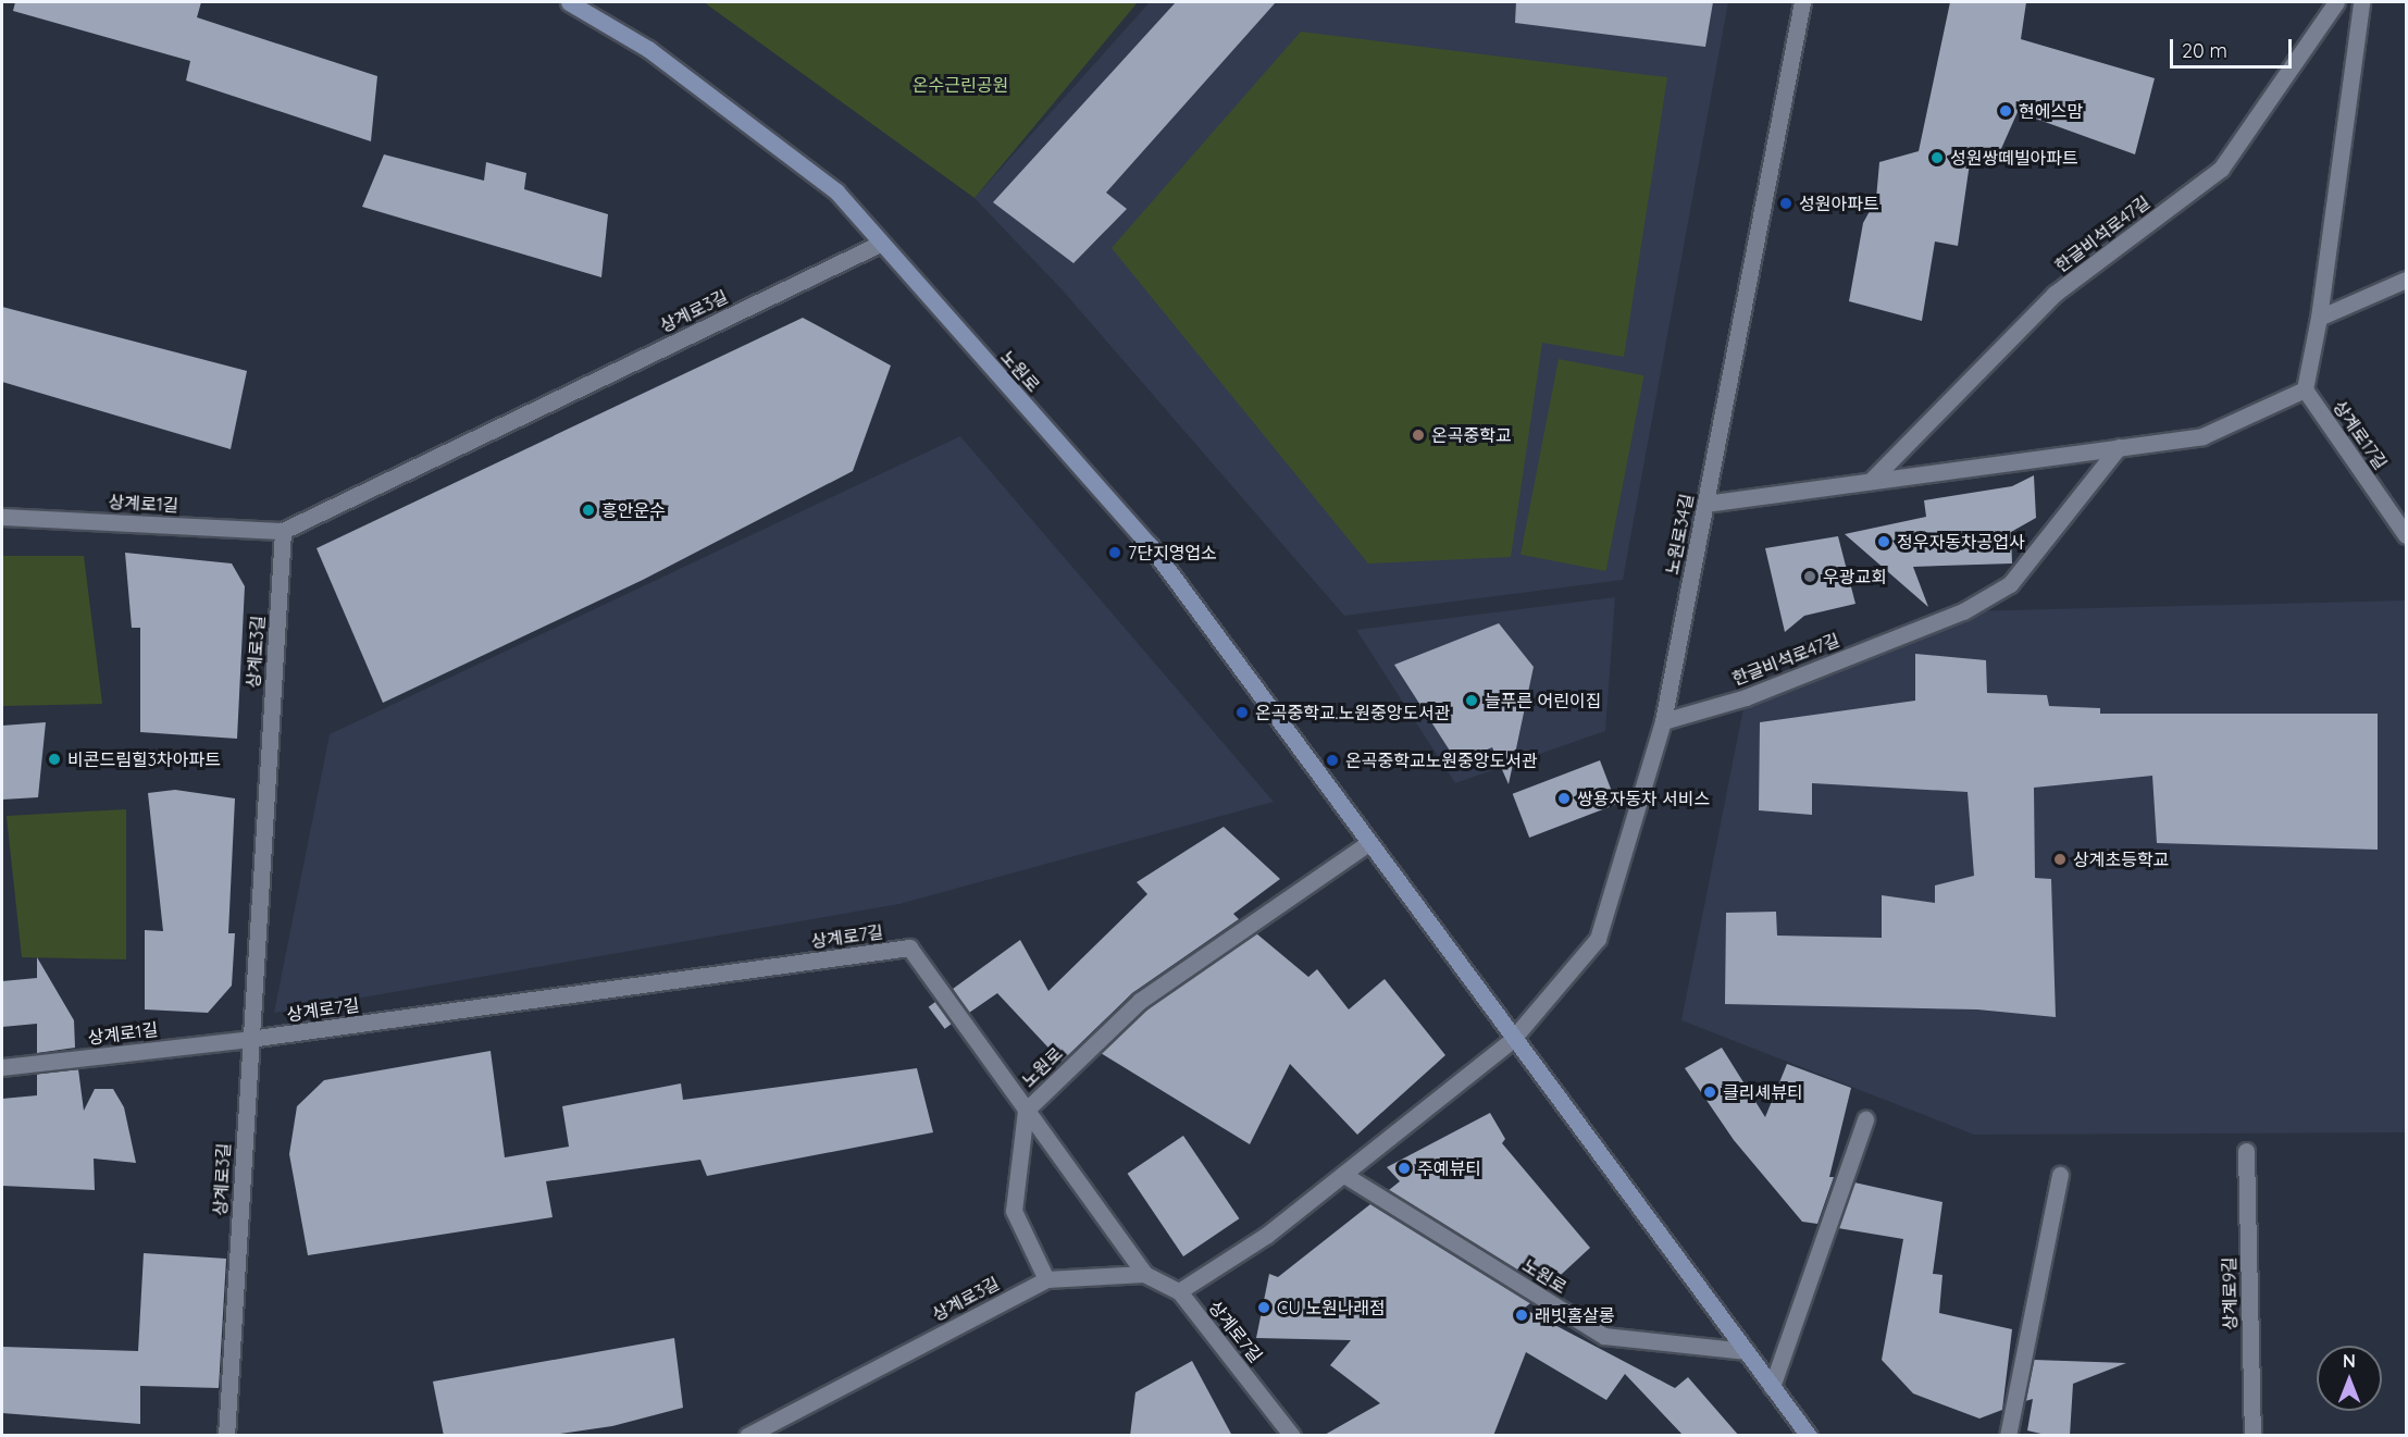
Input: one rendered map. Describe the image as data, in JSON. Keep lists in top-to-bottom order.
{
  "streets": {
    "main road": ["노원로"],
    "street": [
      "한글비석로47길",
      "상계로3길",
      "상계로17길",
      "상계로1길",
      "노원로34길",
      "상계로7길",
      "상계로9길"
    ]
  },
  "crossings": [
    ["한글비석로47길", "노원로34길"],
    ["상계로3길", "노원로"],
    ["상계로3길", "상계로1길"],
    ["상계로3길", "상계로7길"],
    ["노원로", "노원로34길"],
    ["노원로", "상계로7길"],
    ["상계로1길", "상계로7길"]
  ],
  "parks": ["온수근린공원"],
  "places": [
    "현에스맘",
    "성원쌍떼빌아파트",
    "성원아파트",
    "온곡중학교",
    "흥안운수",
    "정우자동차공업사",
    "7단지영업소",
    "우광교회",
    "늘푸른 어린이집",
    "온곡중학교.노원중앙도서관",
    "비콘드림힐3차아파트",
    "온곡중학교노원중앙도서관",
    "쌍용자동차 서비스",
    "상계초등학교",
    "클리셰뷰티",
    "주예뷰티",
    "CU 노원나래점",
    "래빗홈살롱"
  ],
  "scale_bar": "20 m",
  "north": "top"
}
